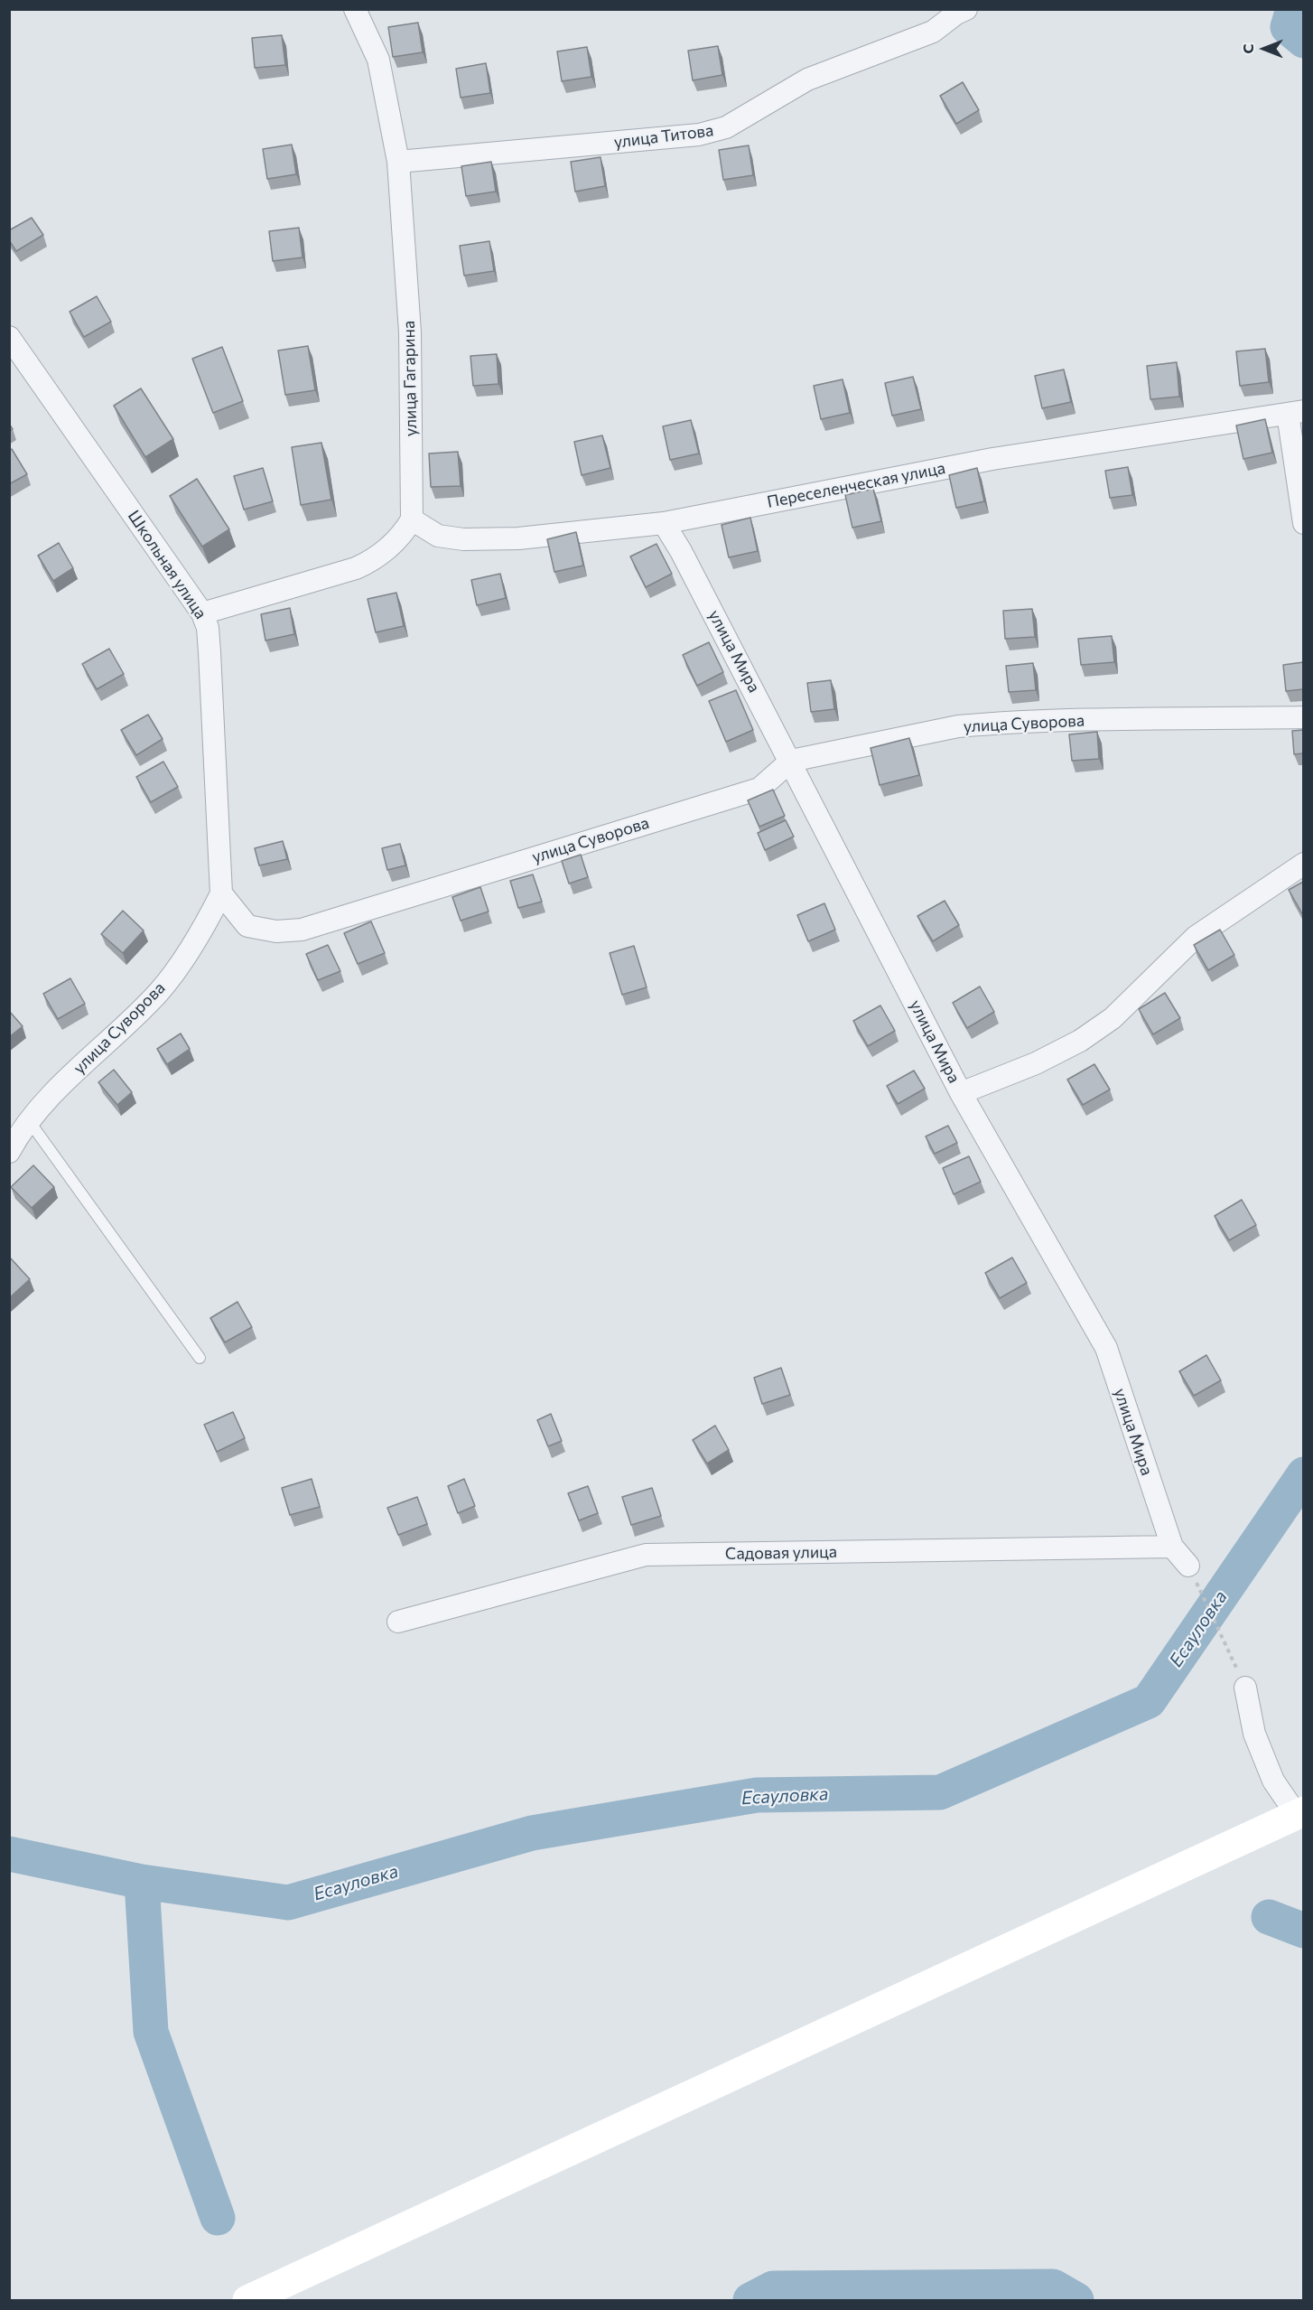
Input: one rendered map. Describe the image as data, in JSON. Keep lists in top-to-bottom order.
{
  "streets": {
    "street": [
      "улица Титова",
      "улица Гагарина",
      "Переселенческая улица",
      "Школьная улица",
      "улица Мира",
      "улица Суворова",
      "Садовая улица"
    ]
  },
  "crossings": [
    ["улица Титова", "улица Гагарина"],
    ["улица Гагарина", "Переселенческая улица"],
    ["Переселенческая улица", "улица Мира"],
    ["Школьная улица", "улица Суворова"],
    ["улица Мира", "улица Суворова"],
    ["улица Мира", "Садовая улица"]
  ],
  "water": ["Есауловка"],
  "north": "left"
}
